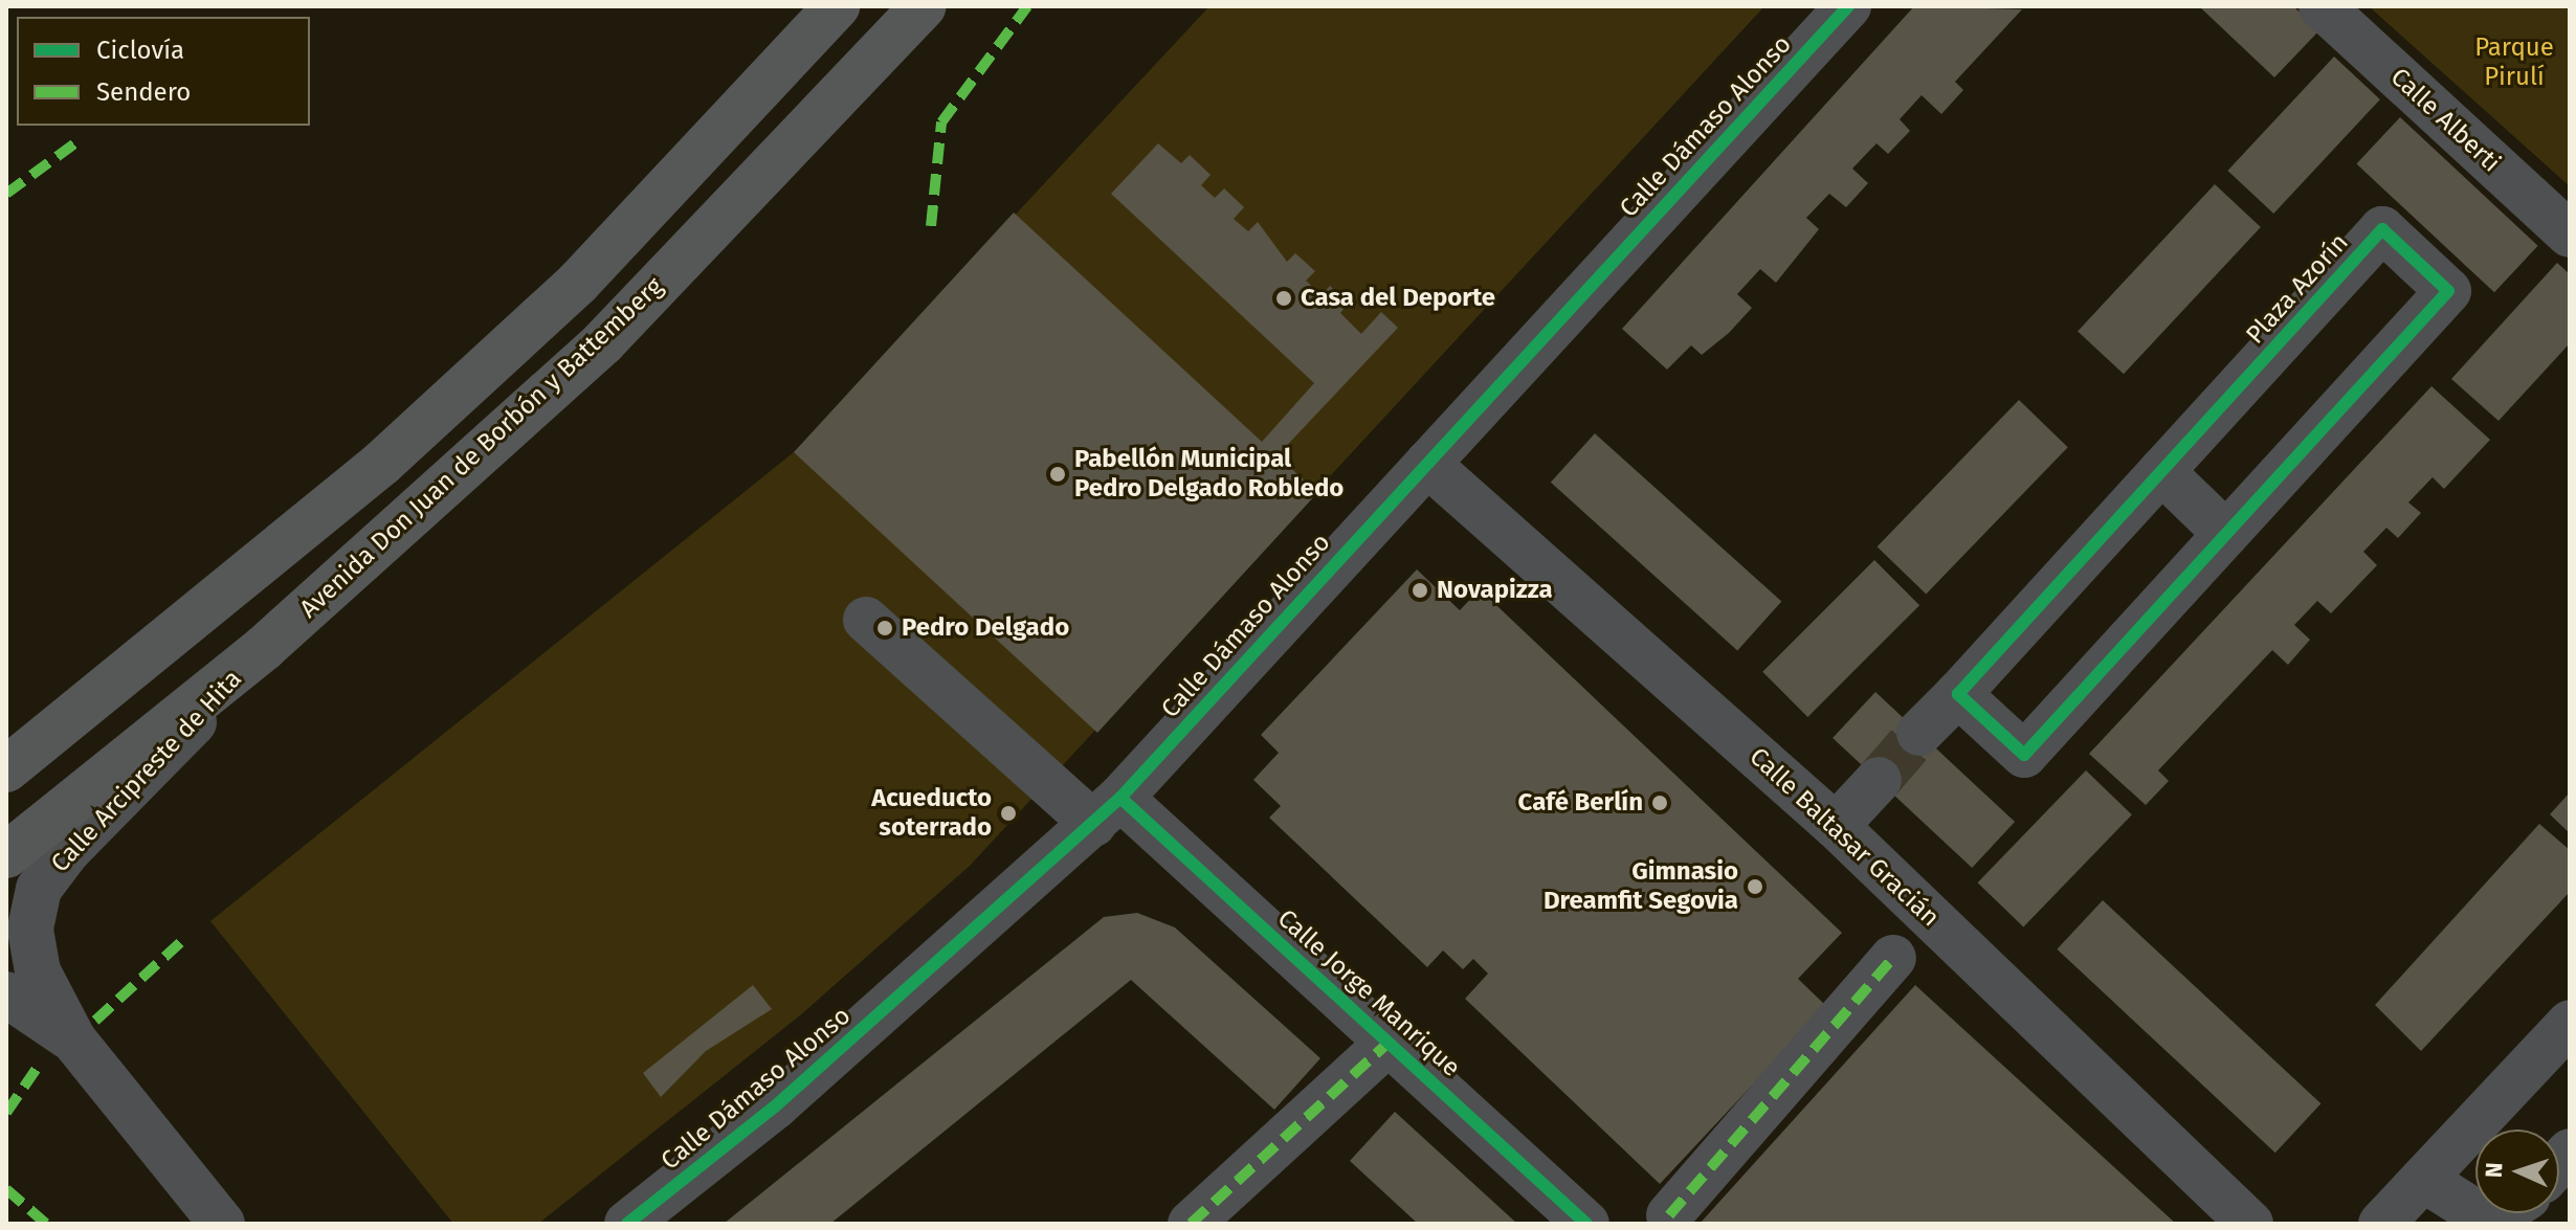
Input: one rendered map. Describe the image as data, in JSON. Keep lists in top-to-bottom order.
{
  "streets": {
    "main road": ["Avenida Don Juan de Borbón y Battemberg"],
    "street": [
      "Calle Alberti",
      "Calle Dámaso Alonso",
      "Plaza Azorín",
      "Calle Arcipreste de Hita",
      "Calle Baltasar Gracián",
      "Calle Jorge Manrique"
    ]
  },
  "crossings": [
    ["Calle Dámaso Alonso", "Calle Baltasar Gracián"],
    ["Calle Dámaso Alonso", "Calle Jorge Manrique"],
    ["Avenida Don Juan de Borbón y Battemberg", "Calle Arcipreste de Hita"]
  ],
  "parks": ["Parque Pirulí"],
  "places": [
    "Casa del Deporte",
    "Pabellón Municipal Pedro Delgado Robledo",
    "Novapizza",
    "Pedro Delgado",
    "Café Berlín",
    "Acueducto soterrado",
    "Gimnasio Dreamfit Segovia"
  ],
  "legend": ["Ciclovía", "Sendero"],
  "north": "left"
}
